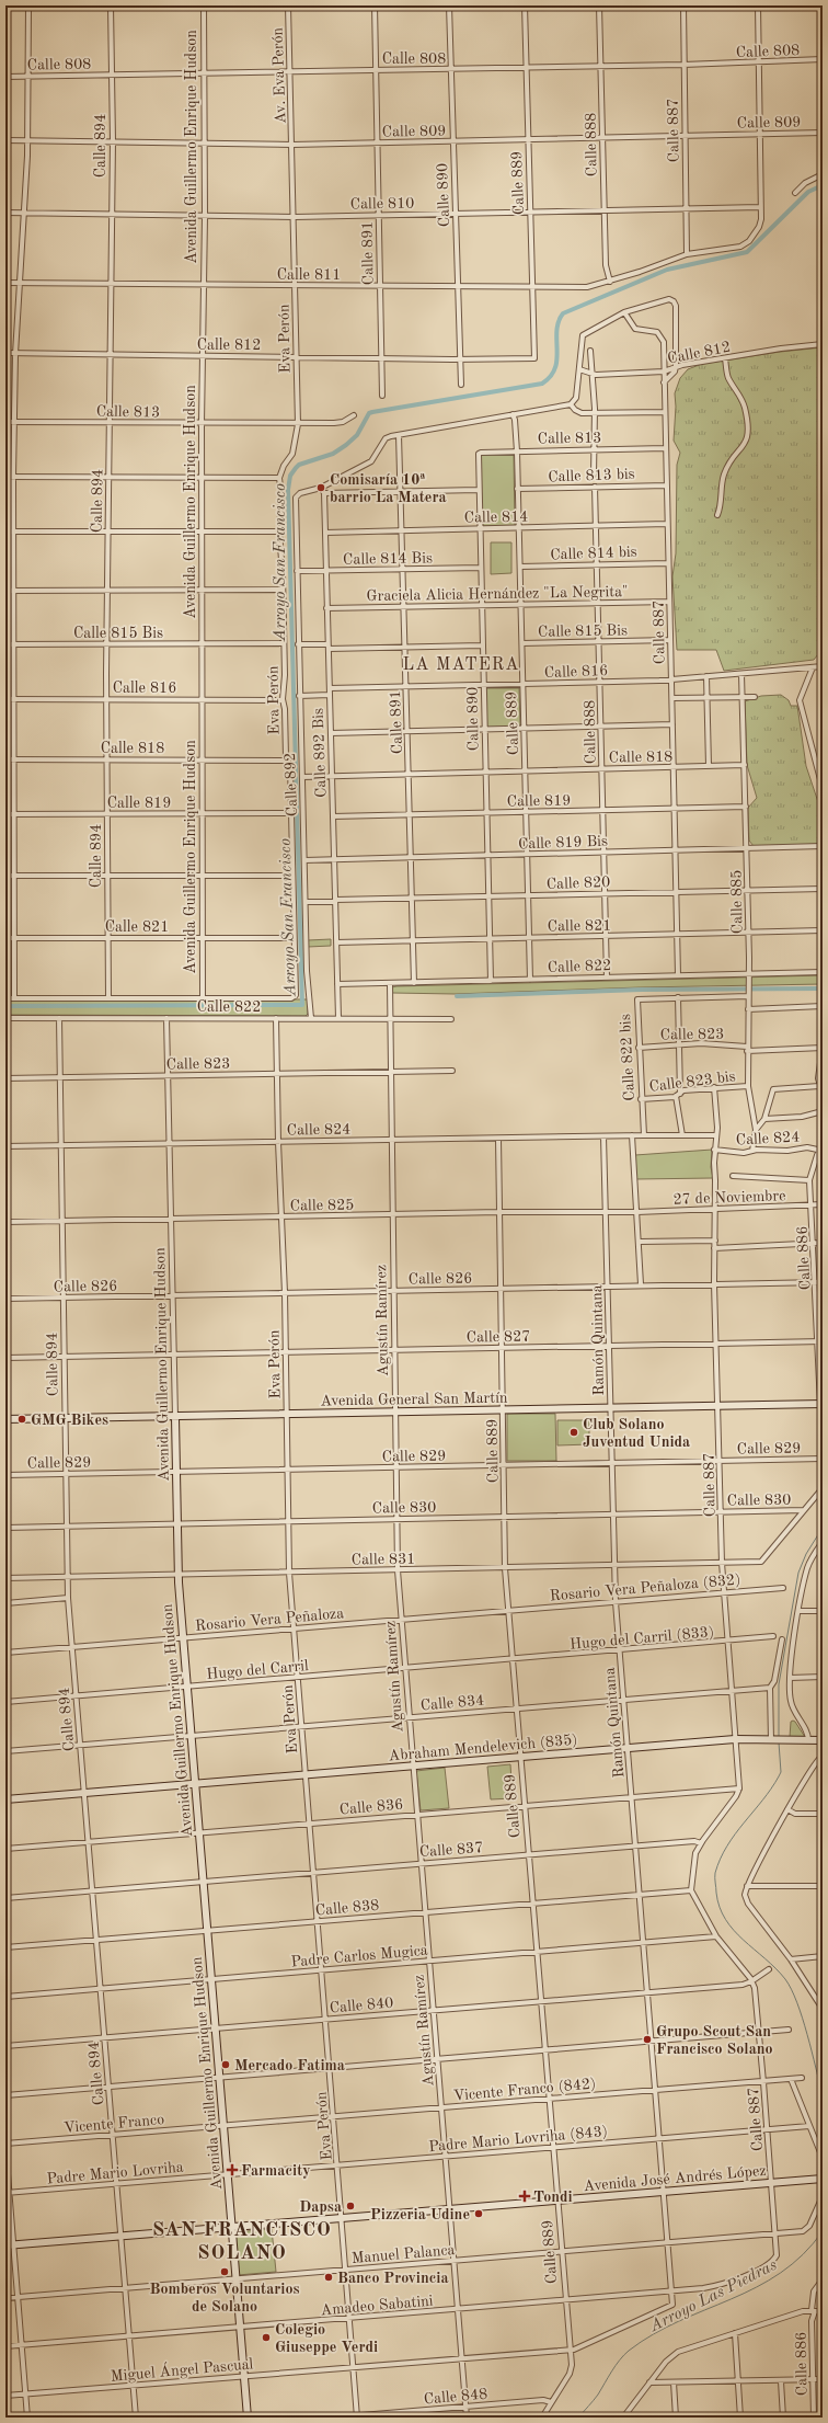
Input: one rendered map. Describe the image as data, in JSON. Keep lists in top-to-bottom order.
{
  "streets": {
    "street": [
      "Calle 808",
      "Av. Eva Perón",
      "Calle 809",
      "Calle 887",
      "Calle 888",
      "Calle 894",
      "Avenida Guillermo Enrique Hudson",
      "Calle 889",
      "Calle 890",
      "Calle 810",
      "Calle 891",
      "Calle 811",
      "Eva Perón",
      "Calle 812",
      "Calle 813",
      "Calle 813 bis",
      "Calle 814",
      "Calle 814 bis",
      "Calle 814 Bis",
      "Graciela Alicia Hernández \"La Negrita\"",
      "Calle 815 Bis",
      "Calle 816",
      "Calle 818",
      "Calle 892 Bis",
      "Calle 892",
      "Calle 819",
      "Calle 819 Bis",
      "Calle 820",
      "Calle 885",
      "Calle 821",
      "Calle 822",
      "Calle 823",
      "Calle 822 bis",
      "Calle 823 bis",
      "Calle 824",
      "27 de Noviembre",
      "Calle 825",
      "Calle 886",
      "Calle 826",
      "Agustín Ramírez",
      "Calle 827",
      "Ramón Quintana",
      "Avenida General San Martín",
      "Calle 829",
      "Calle 830",
      "Calle 831",
      "Rosario Vera Peñaloza (832)",
      "Rosario Vera Peñaloza",
      "Hugo del Carril (833)",
      "Hugo del Carril",
      "Calle 834",
      "Abraham Mendelevich (835)",
      "Calle 836",
      "Calle 837",
      "Calle 838",
      "Padre Carlos Mugica",
      "Calle 840",
      "Vicente Franco (842)",
      "Vicente Franco",
      "Padre Mario Lovriha (843)",
      "Padre Mario Lovriha",
      "Avenida José Andrés López",
      "Manuel Palanca",
      "Amadeo Sabatini",
      "Miguel Ángel Pascual",
      "Calle 848"
    ]
  },
  "crossings": [
    ["Calle 808", "Av. Eva Perón"],
    ["Calle 808", "Calle 887"],
    ["Calle 808", "Calle 888"],
    ["Calle 808", "Calle 894"],
    ["Calle 808", "Avenida Guillermo Enrique Hudson"],
    ["Calle 808", "Calle 889"],
    ["Calle 808", "Calle 890"],
    ["Calle 808", "Calle 891"],
    ["Av. Eva Perón", "Calle 809"],
    ["Av. Eva Perón", "Eva Perón"],
    ["Calle 809", "Calle 887"],
    ["Calle 809", "Calle 888"],
    ["Calle 809", "Calle 894"],
    ["Calle 809", "Avenida Guillermo Enrique Hudson"],
    ["Calle 809", "Calle 889"],
    ["Calle 809", "Calle 890"],
    ["Calle 809", "Calle 891"],
    ["Calle 809", "Eva Perón"],
    ["Calle 887", "Calle 810"],
    ["Calle 887", "Calle 811"],
    ["Calle 887", "Calle 812"],
    ["Calle 887", "Calle 813"],
    ["Calle 887", "Calle 813 bis"],
    ["Calle 887", "Calle 814"],
    ["Calle 887", "Calle 814 bis"],
    ["Calle 887", "Graciela Alicia Hernández \"La Negrita\""],
    ["Calle 887", "Calle 815 Bis"],
    ["Calle 887", "Calle 816"],
    ["Calle 887", "Calle 818"],
    ["Calle 887", "Calle 819"],
    ["Calle 887", "Calle 819 Bis"],
    ["Calle 887", "Calle 820"],
    ["Calle 887", "Calle 821"],
    ["Calle 887", "Calle 822"],
    ["Calle 887", "Calle 823 bis"],
    ["Calle 887", "Calle 824"],
    ["Calle 887", "27 de Noviembre"],
    ["Calle 887", "Calle 826"],
    ["Calle 887", "Calle 827"],
    ["Calle 887", "Avenida General San Martín"],
    ["Calle 887", "Calle 829"],
    ["Calle 887", "Calle 830"],
    ["Calle 887", "Calle 831"],
    ["Calle 887", "Rosario Vera Peñaloza (832)"],
    ["Calle 887", "Hugo del Carril (833)"],
    ["Calle 887", "Calle 834"],
    ["Calle 887", "Abraham Mendelevich (835)"],
    ["Calle 887", "Calle 836"],
    ["Calle 887", "Calle 840"],
    ["Calle 887", "Vicente Franco (842)"],
    ["Calle 887", "Padre Mario Lovriha (843)"],
    ["Calle 887", "Avenida José Andrés López"],
    ["Calle 887", "Manuel Palanca"],
    ["Calle 887", "Amadeo Sabatini"],
    ["Calle 888", "Calle 810"],
    ["Calle 888", "Calle 811"],
    ["Calle 888", "Calle 813 bis"],
    ["Calle 888", "Calle 814"],
    ["Calle 888", "Calle 814 bis"],
    ["Calle 888", "Graciela Alicia Hernández \"La Negrita\""],
    ["Calle 888", "Calle 815 Bis"],
    ["Calle 888", "Calle 816"],
    ["Calle 888", "Calle 818"],
    ["Calle 888", "Calle 819"],
    ["Calle 888", "Calle 819 Bis"],
    ["Calle 888", "Calle 820"],
    ["Calle 888", "Calle 821"],
    ["Calle 888", "Calle 822"],
    ["Calle 894", "Calle 810"],
    ["Calle 894", "Calle 811"],
    ["Calle 894", "Calle 812"],
    ["Calle 894", "Calle 813"],
    ["Calle 894", "Calle 815 Bis"],
    ["Calle 894", "Calle 816"],
    ["Calle 894", "Calle 818"],
    ["Calle 894", "Calle 819"],
    ["Calle 894", "Calle 821"],
    ["Calle 894", "Calle 822"],
    ["Calle 894", "Calle 823"],
    ["Calle 894", "Calle 824"],
    ["Calle 894", "Calle 825"],
    ["Calle 894", "Calle 826"],
    ["Calle 894", "Calle 827"],
    ["Calle 894", "Avenida General San Martín"],
    ["Calle 894", "Calle 829"],
    ["Calle 894", "Calle 830"],
    ["Calle 894", "Calle 831"],
    ["Calle 894", "Rosario Vera Peñaloza"],
    ["Calle 894", "Hugo del Carril"],
    ["Calle 894", "Calle 834"],
    ["Calle 894", "Abraham Mendelevich (835)"],
    ["Calle 894", "Calle 836"],
    ["Calle 894", "Calle 837"],
    ["Calle 894", "Calle 838"],
    ["Calle 894", "Padre Carlos Mugica"],
    ["Calle 894", "Calle 840"],
    ["Calle 894", "Vicente Franco"],
    ["Calle 894", "Padre Mario Lovriha"],
    ["Calle 894", "Avenida José Andrés López"],
    ["Calle 894", "Manuel Palanca"],
    ["Calle 894", "Amadeo Sabatini"],
    ["Calle 894", "Miguel Ángel Pascual"],
    ["Avenida Guillermo Enrique Hudson", "Calle 810"],
    ["Avenida Guillermo Enrique Hudson", "Calle 811"],
    ["Avenida Guillermo Enrique Hudson", "Calle 812"],
    ["Avenida Guillermo Enrique Hudson", "Calle 813"],
    ["Avenida Guillermo Enrique Hudson", "Calle 815 Bis"],
    ["Avenida Guillermo Enrique Hudson", "Calle 816"],
    ["Avenida Guillermo Enrique Hudson", "Calle 818"],
    ["Avenida Guillermo Enrique Hudson", "Calle 819"],
    ["Avenida Guillermo Enrique Hudson", "Calle 821"],
    ["Avenida Guillermo Enrique Hudson", "Calle 822"],
    ["Avenida Guillermo Enrique Hudson", "Calle 823"],
    ["Avenida Guillermo Enrique Hudson", "Calle 824"],
    ["Avenida Guillermo Enrique Hudson", "Calle 825"],
    ["Avenida Guillermo Enrique Hudson", "Calle 826"],
    ["Avenida Guillermo Enrique Hudson", "Calle 827"],
    ["Avenida Guillermo Enrique Hudson", "Avenida General San Martín"],
    ["Avenida Guillermo Enrique Hudson", "Calle 829"],
    ["Avenida Guillermo Enrique Hudson", "Calle 830"],
    ["Avenida Guillermo Enrique Hudson", "Calle 831"],
    ["Avenida Guillermo Enrique Hudson", "Rosario Vera Peñaloza"],
    ["Avenida Guillermo Enrique Hudson", "Hugo del Carril"],
    ["Avenida Guillermo Enrique Hudson", "Calle 834"],
    ["Avenida Guillermo Enrique Hudson", "Abraham Mendelevich (835)"],
    ["Avenida Guillermo Enrique Hudson", "Calle 836"],
    ["Avenida Guillermo Enrique Hudson", "Calle 837"],
    ["Avenida Guillermo Enrique Hudson", "Calle 838"],
    ["Avenida Guillermo Enrique Hudson", "Padre Carlos Mugica"],
    ["Avenida Guillermo Enrique Hudson", "Calle 840"],
    ["Avenida Guillermo Enrique Hudson", "Vicente Franco (842)"],
    ["Avenida Guillermo Enrique Hudson", "Vicente Franco"],
    ["Avenida Guillermo Enrique Hudson", "Padre Mario Lovriha (843)"],
    ["Avenida Guillermo Enrique Hudson", "Padre Mario Lovriha"],
    ["Avenida Guillermo Enrique Hudson", "Avenida José Andrés López"],
    ["Avenida Guillermo Enrique Hudson", "Manuel Palanca"],
    ["Avenida Guillermo Enrique Hudson", "Amadeo Sabatini"],
    ["Avenida Guillermo Enrique Hudson", "Miguel Ángel Pascual"],
    ["Calle 889", "Calle 810"],
    ["Calle 889", "Calle 811"],
    ["Calle 889", "Calle 812"],
    ["Calle 889", "Calle 813"],
    ["Calle 889", "Calle 813 bis"],
    ["Calle 889", "Calle 814"],
    ["Calle 889", "Calle 814 bis"],
    ["Calle 889", "Graciela Alicia Hernández \"La Negrita\""],
    ["Calle 889", "Calle 815 Bis"],
    ["Calle 889", "Calle 816"],
    ["Calle 889", "Calle 818"],
    ["Calle 889", "Calle 819"],
    ["Calle 889", "Calle 819 Bis"],
    ["Calle 889", "Calle 820"],
    ["Calle 889", "Calle 821"],
    ["Calle 889", "Calle 822"],
    ["Calle 889", "Calle 824"],
    ["Calle 889", "Calle 825"],
    ["Calle 889", "Calle 826"],
    ["Calle 889", "Calle 827"],
    ["Calle 889", "Avenida General San Martín"],
    ["Calle 889", "Calle 829"],
    ["Calle 889", "Calle 830"],
    ["Calle 889", "Calle 831"],
    ["Calle 889", "Rosario Vera Peñaloza (832)"],
    ["Calle 889", "Rosario Vera Peñaloza"],
    ["Calle 889", "Hugo del Carril (833)"],
    ["Calle 889", "Hugo del Carril"],
    ["Calle 889", "Calle 834"],
    ["Calle 889", "Abraham Mendelevich (835)"],
    ["Calle 889", "Calle 836"],
    ["Calle 889", "Calle 837"],
    ["Calle 889", "Calle 838"],
    ["Calle 889", "Padre Carlos Mugica"],
    ["Calle 889", "Calle 840"],
    ["Calle 889", "Vicente Franco (842)"],
    ["Calle 889", "Padre Mario Lovriha (843)"],
    ["Calle 889", "Avenida José Andrés López"],
    ["Calle 889", "Manuel Palanca"],
    ["Calle 889", "Amadeo Sabatini"],
    ["Calle 889", "Miguel Ángel Pascual"],
    ["Calle 889", "Calle 848"],
    ["Calle 890", "Calle 810"],
    ["Calle 890", "Calle 811"],
    ["Calle 890", "Calle 812"],
    ["Calle 890", "Calle 813"],
    ["Calle 890", "Calle 814"],
    ["Calle 890", "Calle 814 Bis"],
    ["Calle 890", "Graciela Alicia Hernández \"La Negrita\""],
    ["Calle 890", "Calle 816"],
    ["Calle 890", "Calle 818"],
    ["Calle 890", "Calle 819"],
    ["Calle 890", "Calle 819 Bis"],
    ["Calle 890", "Calle 820"],
    ["Calle 890", "Calle 821"],
    ["Calle 890", "Calle 822"],
    ["Calle 810", "Calle 891"],
    ["Calle 810", "Calle 811"],
    ["Calle 810", "Eva Perón"],
    ["Calle 891", "Calle 811"],
    ["Calle 891", "Calle 812"],
    ["Calle 891", "Calle 814"],
    ["Calle 891", "Calle 814 Bis"],
    ["Calle 891", "Graciela Alicia Hernández \"La Negrita\""],
    ["Calle 891", "Calle 816"],
    ["Calle 891", "Calle 818"],
    ["Calle 891", "Calle 819"],
    ["Calle 891", "Calle 819 Bis"],
    ["Calle 891", "Calle 820"],
    ["Calle 891", "Calle 821"],
    ["Calle 891", "Calle 822"],
    ["Calle 811", "Eva Perón"],
    ["Eva Perón", "Calle 812"],
    ["Eva Perón", "Calle 813"],
    ["Eva Perón", "Calle 815 Bis"],
    ["Eva Perón", "Calle 816"],
    ["Eva Perón", "Calle 818"],
    ["Eva Perón", "Calle 819"],
    ["Eva Perón", "Calle 821"],
    ["Eva Perón", "Calle 822"],
    ["Eva Perón", "Calle 823"],
    ["Eva Perón", "Calle 824"],
    ["Eva Perón", "Calle 825"],
    ["Eva Perón", "Calle 826"],
    ["Eva Perón", "Calle 827"],
    ["Eva Perón", "Avenida General San Martín"],
    ["Eva Perón", "Calle 829"],
    ["Eva Perón", "Calle 830"],
    ["Eva Perón", "Calle 831"],
    ["Eva Perón", "Rosario Vera Peñaloza"],
    ["Eva Perón", "Hugo del Carril"],
    ["Eva Perón", "Calle 834"],
    ["Eva Perón", "Abraham Mendelevich (835)"],
    ["Eva Perón", "Calle 836"],
    ["Eva Perón", "Calle 837"],
    ["Eva Perón", "Calle 838"],
    ["Eva Perón", "Padre Carlos Mugica"],
    ["Eva Perón", "Calle 840"],
    ["Eva Perón", "Vicente Franco (842)"],
    ["Eva Perón", "Padre Mario Lovriha (843)"],
    ["Eva Perón", "Avenida José Andrés López"],
    ["Eva Perón", "Manuel Palanca"],
    ["Eva Perón", "Amadeo Sabatini"],
    ["Eva Perón", "Miguel Ángel Pascual"],
    ["Eva Perón", "Calle 848"],
    ["Calle 814", "Calle 892 Bis"],
    ["Calle 814 Bis", "Calle 892 Bis"],
    ["Calle 814 Bis", "Calle 892"],
    ["Graciela Alicia Hernández \"La Negrita\"", "Calle 892 Bis"],
    ["Calle 816", "Calle 892 Bis"],
    ["Calle 816", "Calle 885"],
    ["Calle 818", "Calle 892 Bis"],
    ["Calle 818", "Calle 892"],
    ["Calle 818", "Calle 885"],
    ["Calle 892 Bis", "Calle 892"],
    ["Calle 892 Bis", "Calle 819"],
    ["Calle 892 Bis", "Calle 819 Bis"],
    ["Calle 892 Bis", "Calle 820"],
    ["Calle 892 Bis", "Calle 821"],
    ["Calle 892 Bis", "Calle 822"],
    ["Calle 892", "Calle 819 Bis"],
    ["Calle 892", "Calle 820"],
    ["Calle 892", "Calle 822"],
    ["Calle 819", "Calle 885"],
    ["Calle 819 Bis", "Calle 885"],
    ["Calle 820", "Calle 885"],
    ["Calle 885", "Calle 821"],
    ["Calle 885", "Calle 822"],
    ["Calle 885", "Calle 823"],
    ["Calle 885", "Calle 822 bis"],
    ["Calle 885", "Calle 823 bis"],
    ["Calle 822", "Agustín Ramírez"],
    ["Calle 823", "Calle 822 bis"],
    ["Calle 823", "Agustín Ramírez"],
    ["Calle 822 bis", "Calle 823 bis"],
    ["Calle 822 bis", "Calle 824"],
    ["Calle 824", "Calle 886"],
    ["Calle 824", "Agustín Ramírez"],
    ["Calle 824", "Ramón Quintana"],
    ["27 de Noviembre", "Calle 825"],
    ["27 de Noviembre", "Calle 886"],
    ["Calle 825", "Agustín Ramírez"],
    ["Calle 825", "Ramón Quintana"],
    ["Calle 886", "Calle 826"],
    ["Calle 886", "Calle 827"],
    ["Calle 886", "Avenida General San Martín"],
    ["Calle 826", "Agustín Ramírez"],
    ["Calle 826", "Ramón Quintana"],
    ["Agustín Ramírez", "Calle 827"],
    ["Agustín Ramírez", "Avenida General San Martín"],
    ["Agustín Ramírez", "Calle 829"],
    ["Agustín Ramírez", "Calle 830"],
    ["Agustín Ramírez", "Calle 831"],
    ["Agustín Ramírez", "Rosario Vera Peñaloza"],
    ["Agustín Ramírez", "Hugo del Carril"],
    ["Agustín Ramírez", "Calle 834"],
    ["Agustín Ramírez", "Abraham Mendelevich (835)"],
    ["Agustín Ramírez", "Calle 836"],
    ["Agustín Ramírez", "Calle 837"],
    ["Agustín Ramírez", "Calle 838"],
    ["Agustín Ramírez", "Padre Carlos Mugica"],
    ["Agustín Ramírez", "Calle 840"],
    ["Agustín Ramírez", "Vicente Franco (842)"],
    ["Agustín Ramírez", "Padre Mario Lovriha (843)"],
    ["Agustín Ramírez", "Avenida José Andrés López"],
    ["Agustín Ramírez", "Manuel Palanca"],
    ["Agustín Ramírez", "Amadeo Sabatini"],
    ["Agustín Ramírez", "Miguel Ángel Pascual"],
    ["Agustín Ramírez", "Calle 848"],
    ["Calle 827", "Ramón Quintana"],
    ["Ramón Quintana", "Avenida General San Martín"],
    ["Ramón Quintana", "Calle 829"],
    ["Ramón Quintana", "Calle 830"],
    ["Ramón Quintana", "Calle 831"],
    ["Ramón Quintana", "Rosario Vera Peñaloza (832)"],
    ["Ramón Quintana", "Hugo del Carril (833)"],
    ["Ramón Quintana", "Calle 834"],
    ["Ramón Quintana", "Abraham Mendelevich (835)"],
    ["Ramón Quintana", "Calle 836"],
    ["Ramón Quintana", "Calle 837"],
    ["Ramón Quintana", "Calle 838"],
    ["Ramón Quintana", "Padre Carlos Mugica"],
    ["Ramón Quintana", "Calle 840"],
    ["Ramón Quintana", "Vicente Franco (842)"],
    ["Ramón Quintana", "Padre Mario Lovriha (843)"],
    ["Ramón Quintana", "Avenida José Andrés López"],
    ["Ramón Quintana", "Manuel Palanca"],
    ["Ramón Quintana", "Amadeo Sabatini"],
    ["Ramón Quintana", "Miguel Ángel Pascual"],
    ["Calle 830", "Calle 831"],
    ["Rosario Vera Peñaloza (832)", "Rosario Vera Peñaloza"],
    ["Hugo del Carril (833)", "Hugo del Carril"],
    ["Vicente Franco (842)", "Vicente Franco"],
    ["Padre Mario Lovriha (843)", "Padre Mario Lovriha"]
  ],
  "districts": ["LA MATERA", "SAN FRANCISCO SOLANO"],
  "water": ["Arroyo San Francisco", "Arroyo Las Piedras"],
  "places": {
    "other": [
      "Comisaría 10ª barrio La Matera",
      "GMG Bikes",
      "Club Solano Juventud Unida",
      "Grupo Scout San Francisco Solano",
      "Mercado Fatima",
      "Dapsa",
      "Pizzeria Udine",
      "Bomberos Voluntarios de Solano",
      "Banco Provincia",
      "Colegio Giuseppe Verdi"
    ],
    "health": ["Farmacity", "Tondi"]
  }
}
